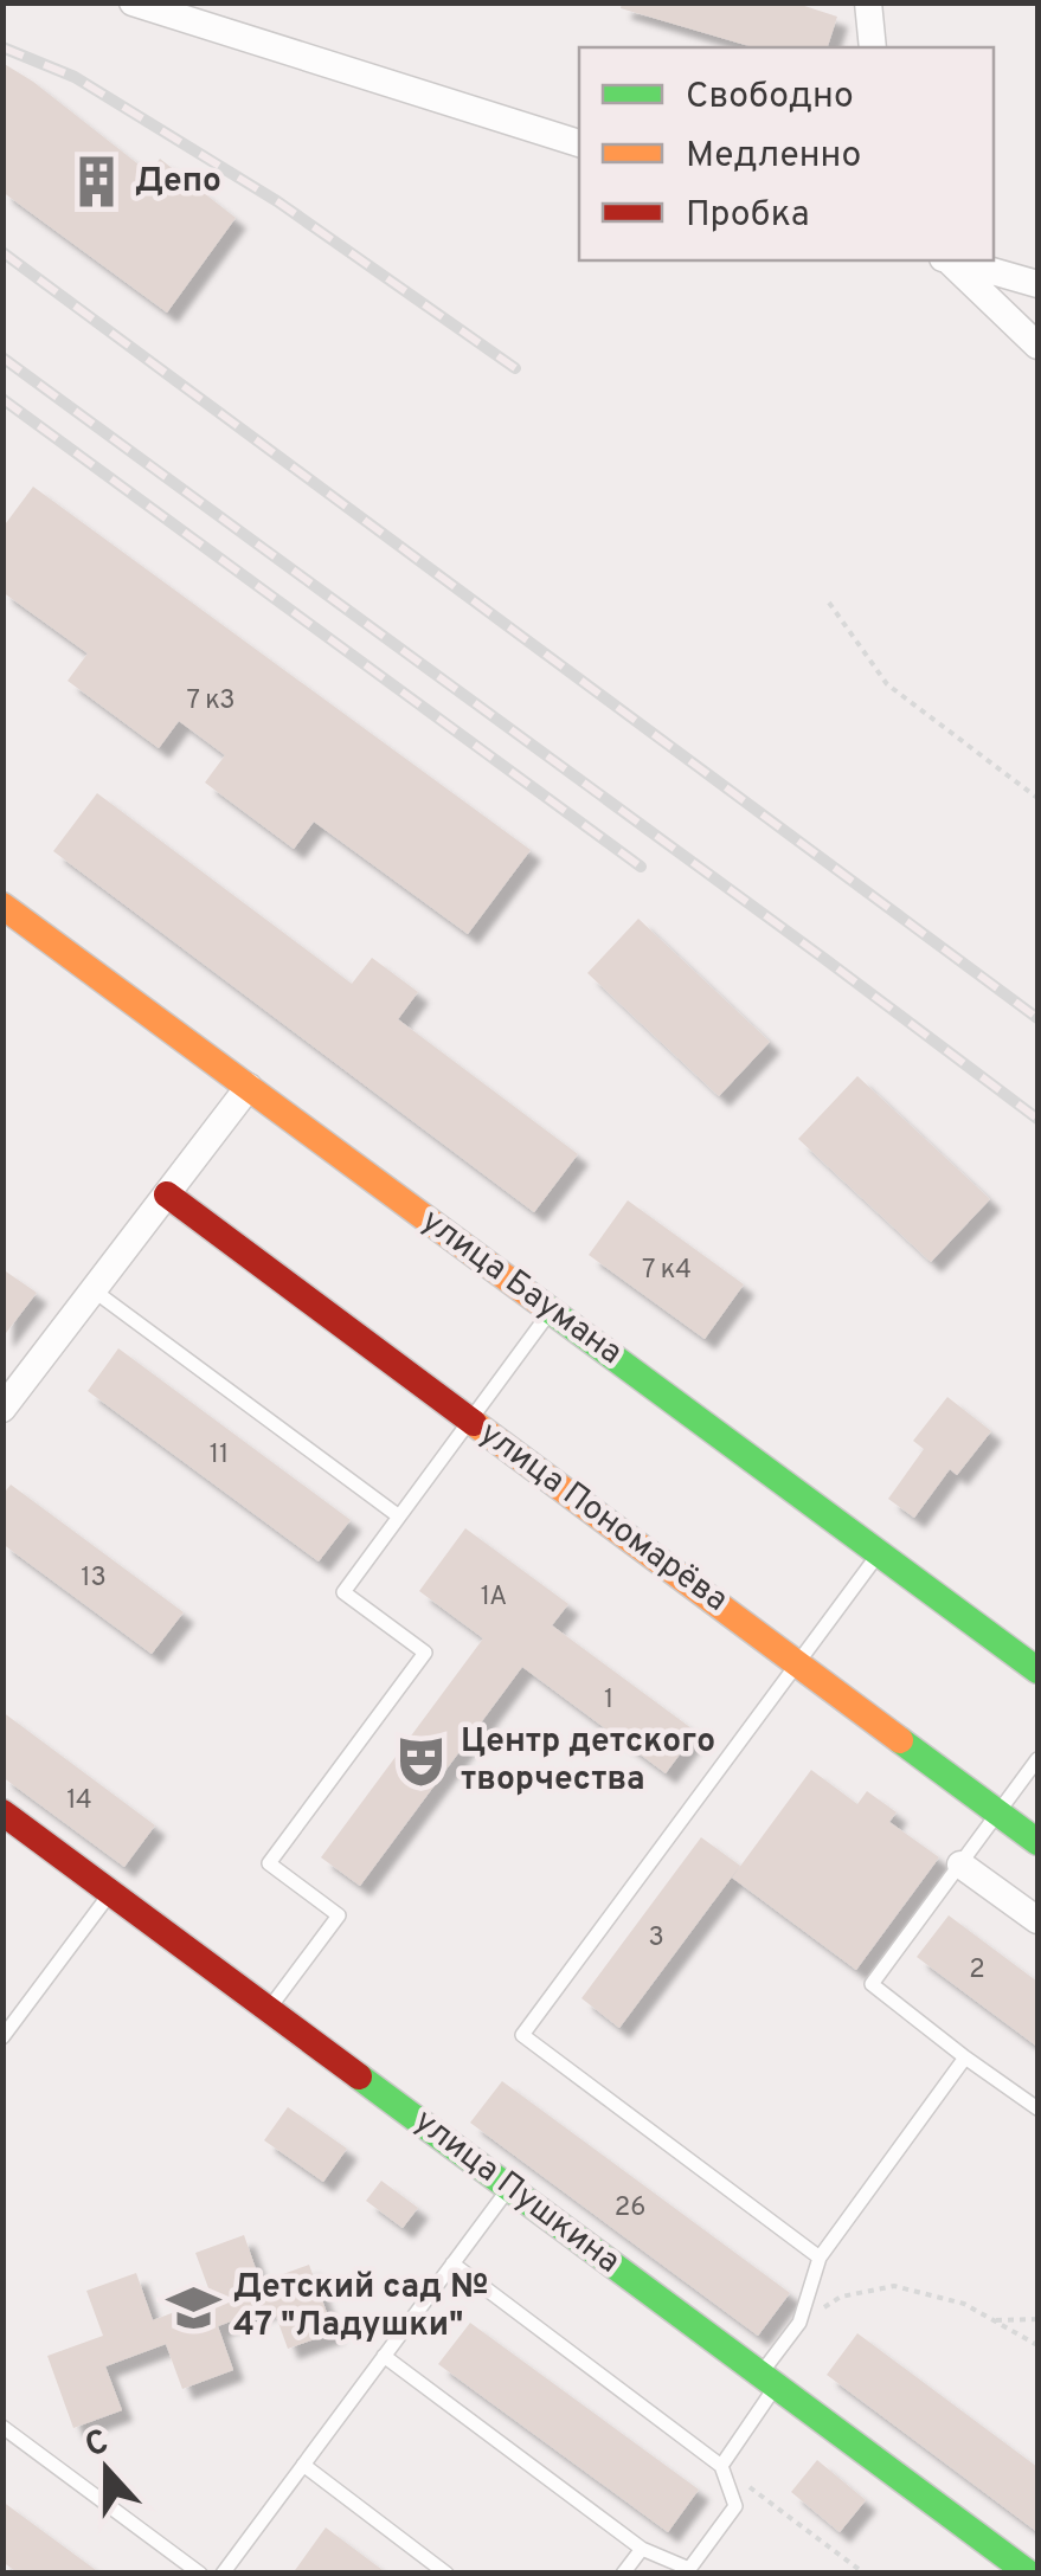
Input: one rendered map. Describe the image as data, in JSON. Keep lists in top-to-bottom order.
{
  "streets": {
    "street": ["улица Баумана", "улица Пономарёва", "улица Пушкина"]
  },
  "places": {
    "building": ["Депо"],
    "theatre": ["Центр детского творчества"],
    "school or university": ["Детский сад № 47 \"Ладушки\""]
  },
  "house_numbers": [
    "7 к3",
    "7 к4",
    "11",
    "13",
    "1А",
    "1",
    "14",
    "3",
    "2",
    "26"
  ],
  "legend": ["Свободно", "Медленно", "Пробка"],
  "north": "top"
}
